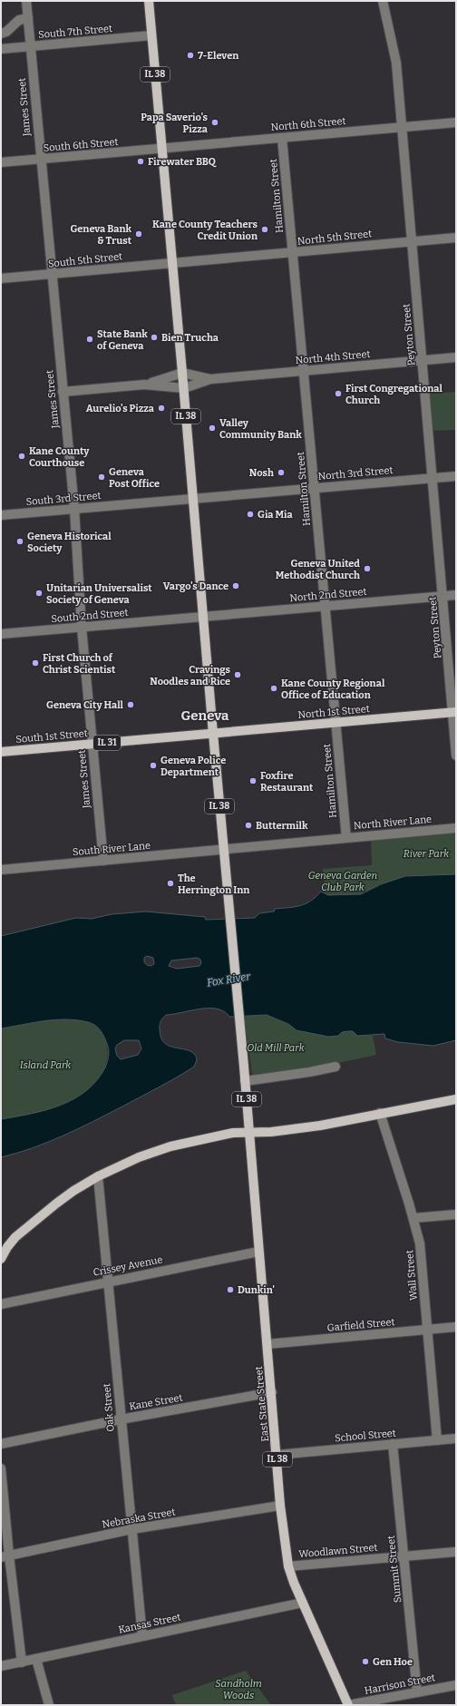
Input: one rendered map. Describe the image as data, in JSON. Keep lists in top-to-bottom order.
{
  "streets": {
    "main road": [
      "IL 38",
      "North 1st Street",
      "South 1st Street",
      "IL 31",
      "East State Street"
    ],
    "street": [
      "South 7th Street",
      "James Street",
      "North 6th Street",
      "South 6th Street",
      "Hamilton Street",
      "North 5th Street",
      "South 5th Street",
      "Peyton Street",
      "North 4th Street",
      "North 3rd Street",
      "South 3rd Street",
      "North 2nd Street",
      "South 2nd Street",
      "North River Lane",
      "South River Lane",
      "Crissey Avenue",
      "Wall Street",
      "Garfield Street",
      "Kane Street",
      "Oak Street",
      "School Street",
      "Nebraska Street",
      "Woodlawn Street",
      "Summit Street",
      "Kansas Street",
      "Harrison Street"
    ]
  },
  "crossings": [
    ["South 7th Street", "IL 38"],
    ["South 7th Street", "James Street"],
    ["IL 38", "North 6th Street"],
    ["IL 38", "South 6th Street"],
    ["IL 38", "North 5th Street"],
    ["IL 38", "South 5th Street"],
    ["IL 38", "North 4th Street"],
    ["IL 38", "North 3rd Street"],
    ["IL 38", "South 3rd Street"],
    ["IL 38", "North 2nd Street"],
    ["IL 38", "South 2nd Street"],
    ["IL 38", "North 1st Street"],
    ["IL 38", "South 1st Street"],
    ["IL 38", "North River Lane"],
    ["IL 38", "South River Lane"],
    ["IL 38", "East State Street"],
    ["James Street", "South 6th Street"],
    ["James Street", "South 5th Street"],
    ["James Street", "South 3rd Street"],
    ["James Street", "South 2nd Street"],
    ["James Street", "South 1st Street"],
    ["James Street", "South River Lane"],
    ["North 6th Street", "South 6th Street"],
    ["North 6th Street", "Hamilton Street"],
    ["North 6th Street", "Peyton Street"],
    ["Hamilton Street", "North 5th Street"],
    ["Hamilton Street", "North 4th Street"],
    ["Hamilton Street", "North 3rd Street"],
    ["Hamilton Street", "North 2nd Street"],
    ["Hamilton Street", "North 1st Street"],
    ["Hamilton Street", "North River Lane"],
    ["North 5th Street", "South 5th Street"],
    ["North 5th Street", "Peyton Street"],
    ["Peyton Street", "North 4th Street"],
    ["Peyton Street", "North 3rd Street"],
    ["Peyton Street", "North 2nd Street"],
    ["Peyton Street", "North 1st Street"],
    ["North 3rd Street", "South 3rd Street"],
    ["North 2nd Street", "South 2nd Street"],
    ["North 1st Street", "South 1st Street"],
    ["North River Lane", "South River Lane"],
    ["Crissey Avenue", "East State Street"],
    ["Crissey Avenue", "Oak Street"],
    ["Wall Street", "Garfield Street"],
    ["Wall Street", "School Street"],
    ["Garfield Street", "East State Street"],
    ["Kane Street", "East State Street"],
    ["Kane Street", "Oak Street"],
    ["East State Street", "School Street"],
    ["East State Street", "Nebraska Street"],
    ["East State Street", "Woodlawn Street"],
    ["East State Street", "Kansas Street"],
    ["East State Street", "Harrison Street"],
    ["Oak Street", "Nebraska Street"],
    ["Oak Street", "Kansas Street"],
    ["School Street", "Summit Street"],
    ["Woodlawn Street", "Summit Street"],
    ["Summit Street", "Harrison Street"]
  ],
  "districts": ["Geneva"],
  "water": ["Fox River"],
  "parks": [
    "River Park",
    "Geneva Garden Club Park",
    "Old Mill Park",
    "Island Park",
    "Sandholm Woods"
  ],
  "places": [
    "7-Eleven",
    "Papa Saverio's Pizza",
    "Firewater BBQ",
    "Kane County Teachers Credit Union",
    "Geneva Bank & Trust",
    "Bien Trucha",
    "State Bank of Geneva",
    "First Congregational Church",
    "Aurelio's Pizza",
    "Valley Community Bank",
    "Kane County Courthouse",
    "Nosh",
    "Geneva Post Office",
    "Gia Mia",
    "Geneva Historical Society",
    "Geneva United Methodist Church",
    "Vargo's Dance",
    "Unitarian Universalist Society of Geneva",
    "First Church of Christ Scientist",
    "Cravings Noodles and Rice",
    "Kane County Regional Office of Education",
    "Geneva City Hall",
    "Geneva Police Department",
    "Foxfire Restaurant",
    "Buttermilk",
    "The Herrington Inn",
    "Dunkin'",
    "Gen Hoe"
  ]
}
